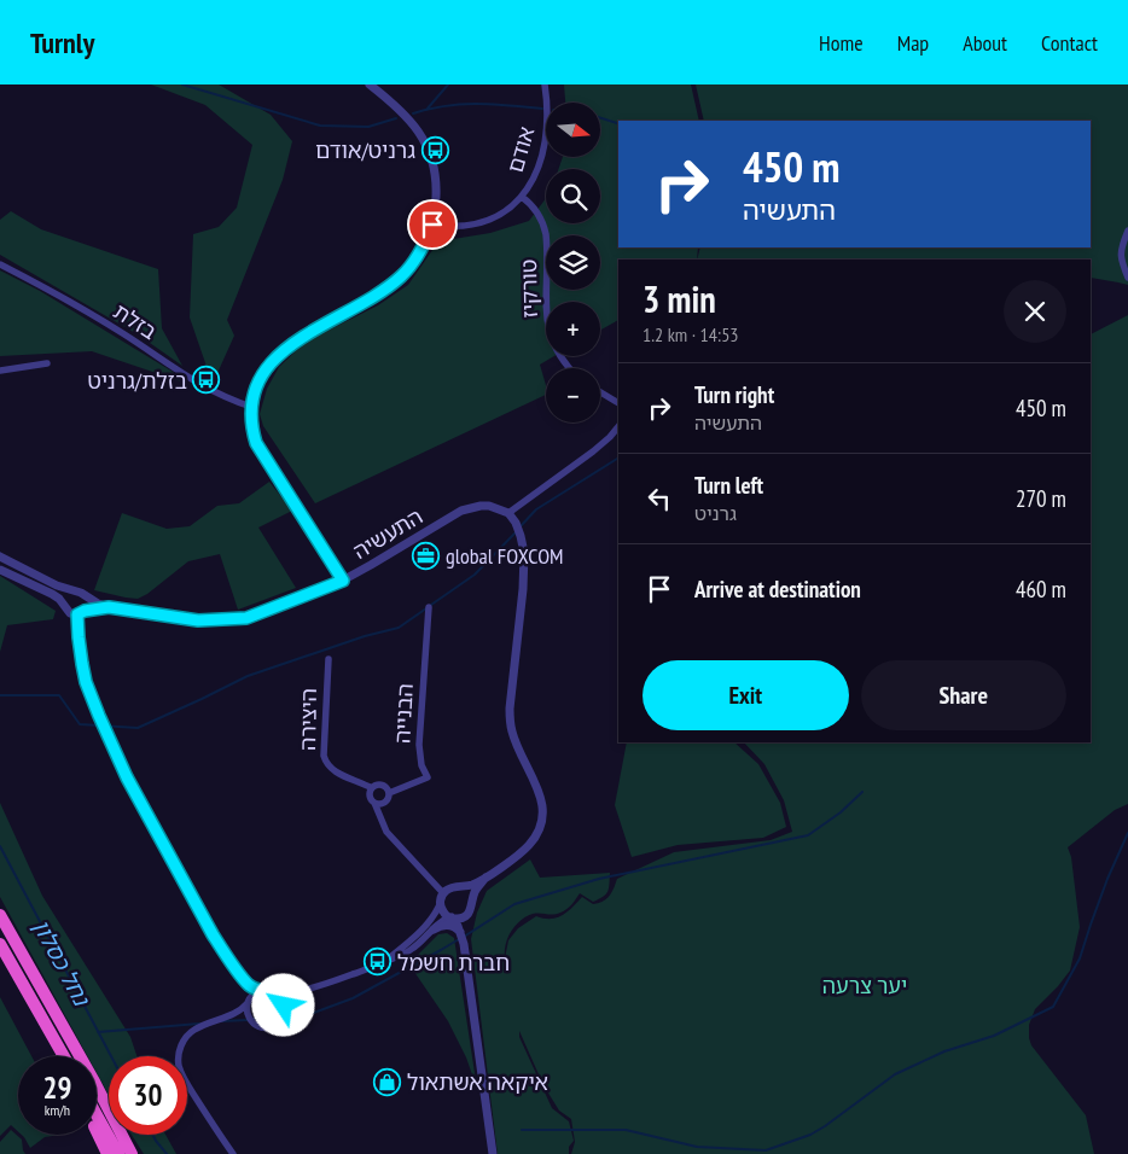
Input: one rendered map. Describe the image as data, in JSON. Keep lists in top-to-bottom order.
{
  "streets": {
    "street": [
      "אודם",
      "טורקיז",
      "בזלת",
      "התעשיה",
      "הבנייה",
      "היצירה"
    ]
  },
  "crossings": [
    ["אודם", "טורקיז"],
    ["הבנייה", "היצירה"]
  ],
  "water": ["נחל כסלון"],
  "parks": ["יער צרעה"],
  "places": {
    "bus stop": ["גרניט/אודם", "בזלת/גרניט", "חברת חשמל"],
    "office": ["global FOXCOM"],
    "shop": ["איקאה אשתאול"]
  },
  "north": "right",
  "page": {
    "header": "Turnly",
    "nav": [
      "Home",
      "Map",
      "About",
      "Contact"
    ],
    "map_buttons": ["+", "−"],
    "turn": ["450 m", "התעשיה"],
    "heading": ["3 min", "1.2 km · 14:53"],
    "list": [
      {
        "name": "Turn right",
        "note": "התעשיה",
        "value": "450 m"
      },
      {
        "name": "Turn left",
        "note": "גרניט",
        "value": "270 m"
      },
      {
        "name": "Arrive at destination",
        "value": "460 m"
      }
    ],
    "buttons": ["Exit", "Share"],
    "speed": "29 km/h",
    "limit": "30"
  }
}
